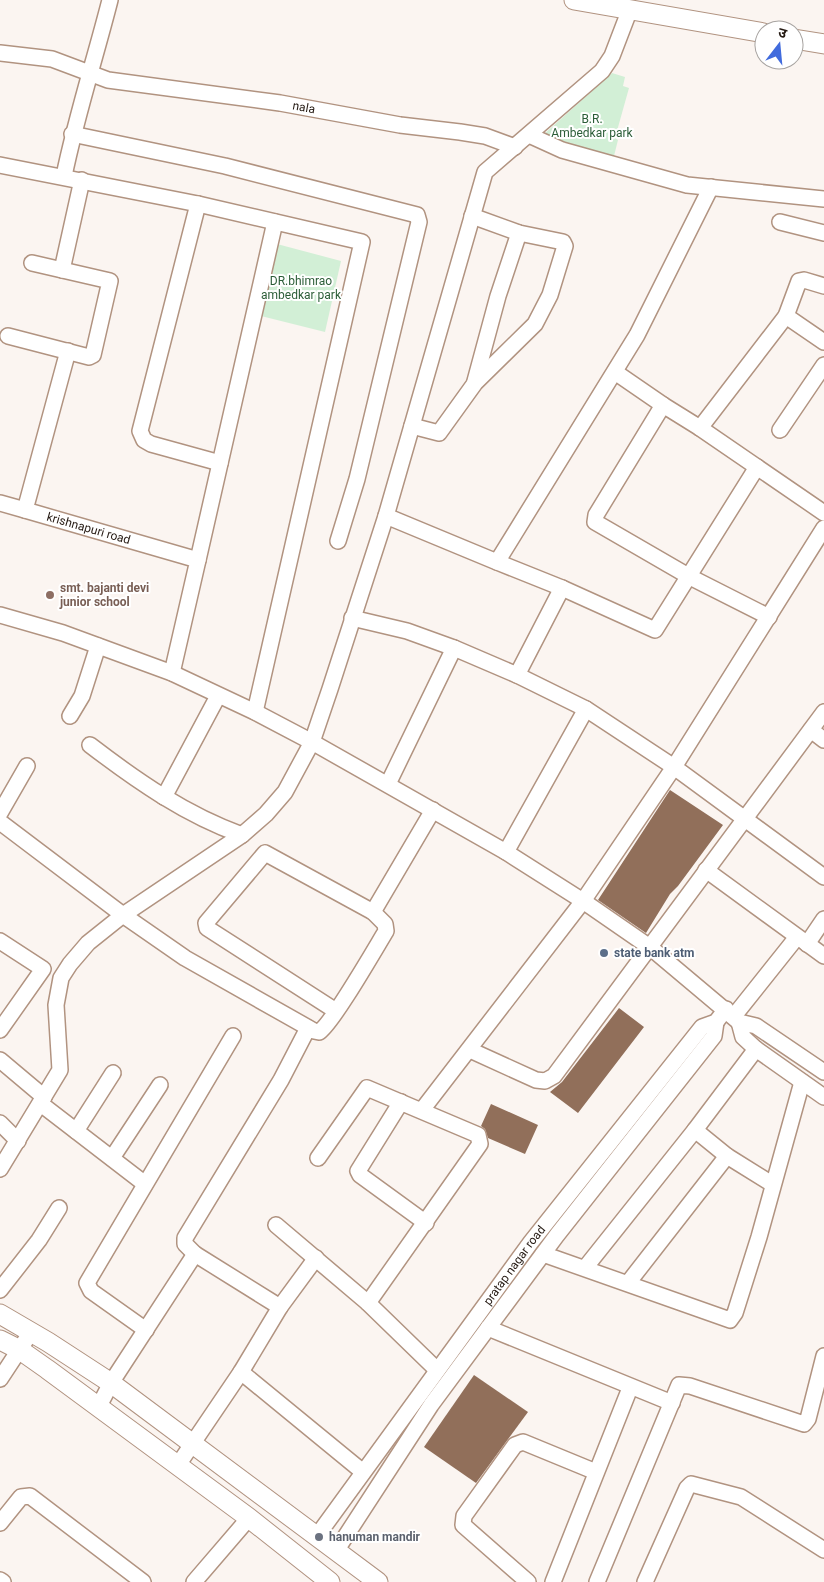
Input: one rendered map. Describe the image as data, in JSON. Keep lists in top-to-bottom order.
{
  "streets": {
    "street": ["nala", "krishnapuri road", "pratap nagar road"]
  },
  "parks": ["B.R. Ambedkar park", "DR.bhimrao ambedkar park"],
  "places": ["smt. bajanti devi junior school", "state bank atm", "hanuman mandir"],
  "north": "top"
}
